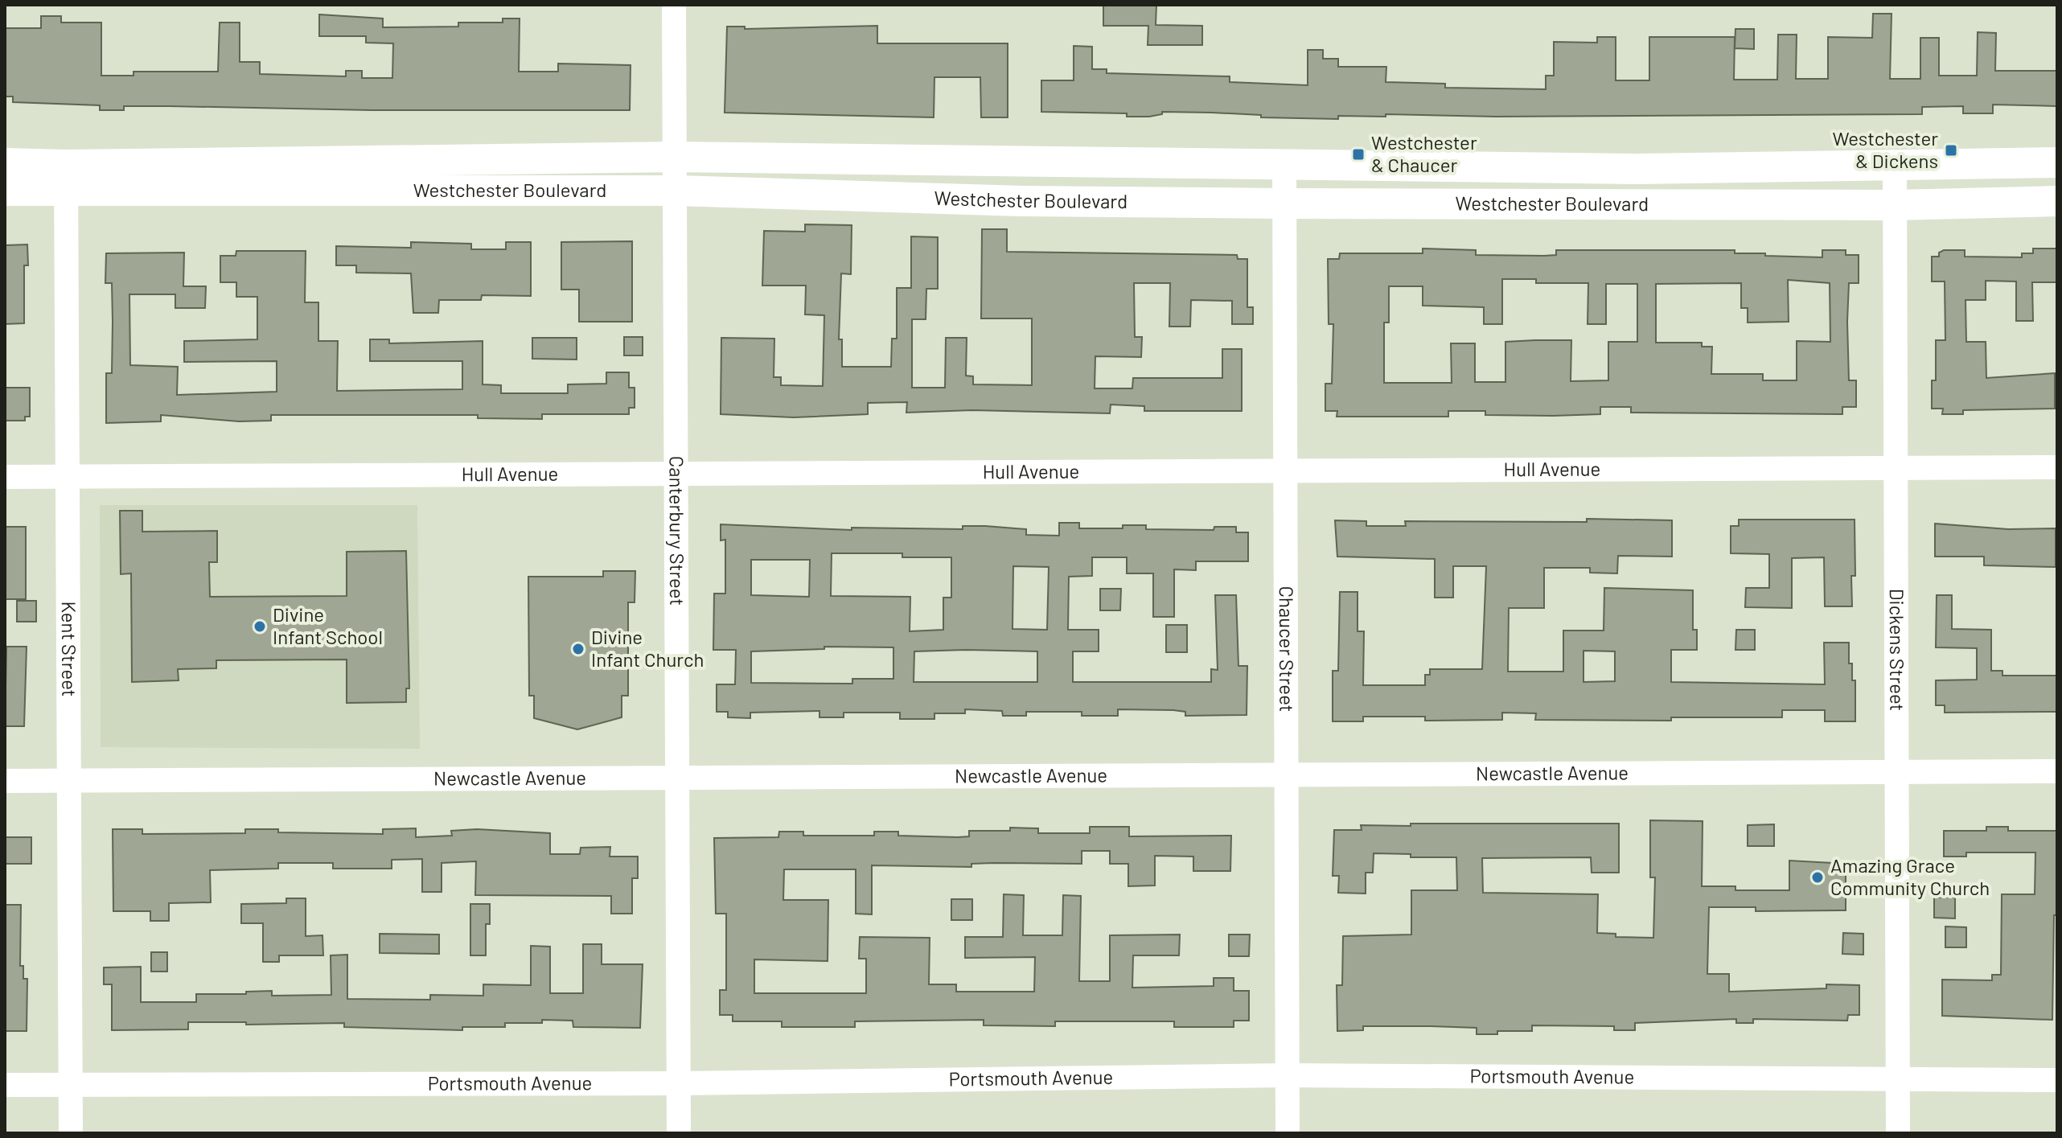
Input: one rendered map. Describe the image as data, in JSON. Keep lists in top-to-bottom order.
{
  "streets": {
    "street": [
      "Westchester Boulevard",
      "Hull Avenue",
      "Canterbury Street",
      "Kent Street",
      "Chaucer Street",
      "Dickens Street",
      "Newcastle Avenue",
      "Portsmouth Avenue"
    ]
  },
  "crossings": [
    ["Westchester Boulevard", "Canterbury Street"],
    ["Westchester Boulevard", "Kent Street"],
    ["Westchester Boulevard", "Chaucer Street"],
    ["Westchester Boulevard", "Dickens Street"],
    ["Hull Avenue", "Canterbury Street"],
    ["Hull Avenue", "Kent Street"],
    ["Hull Avenue", "Chaucer Street"],
    ["Hull Avenue", "Dickens Street"],
    ["Canterbury Street", "Newcastle Avenue"],
    ["Canterbury Street", "Portsmouth Avenue"],
    ["Kent Street", "Newcastle Avenue"],
    ["Kent Street", "Portsmouth Avenue"],
    ["Chaucer Street", "Newcastle Avenue"],
    ["Chaucer Street", "Portsmouth Avenue"],
    ["Dickens Street", "Newcastle Avenue"],
    ["Dickens Street", "Portsmouth Avenue"]
  ],
  "places": {
    "transit": ["Westchester & Dickens", "Westchester & Chaucer"],
    "other": ["Divine Infant School", "Divine Infant Church", "Amazing Grace Community Church"]
  }
}
